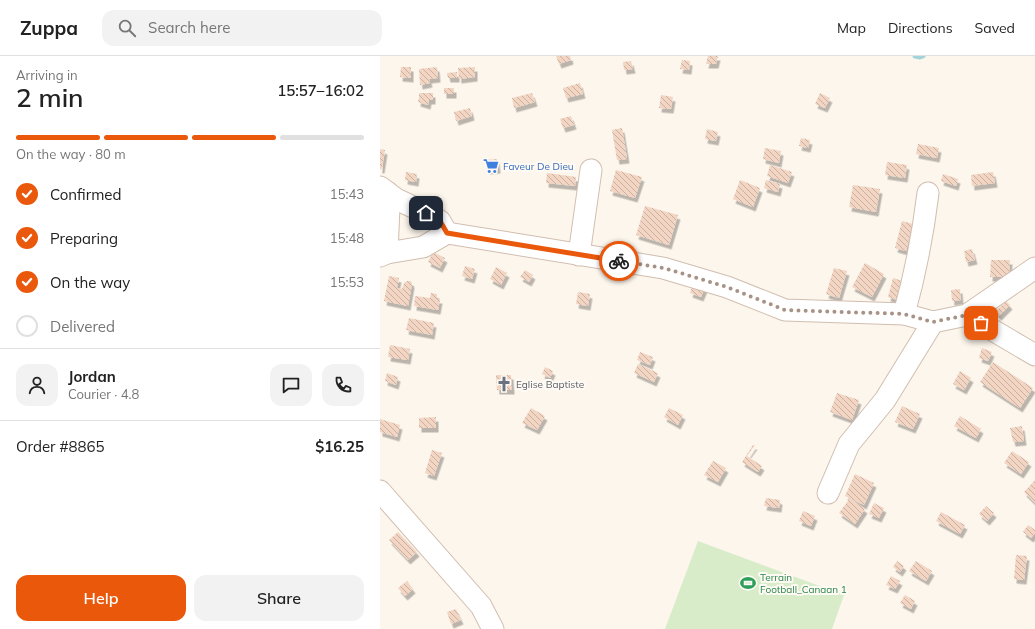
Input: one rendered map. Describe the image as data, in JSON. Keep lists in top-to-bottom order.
{
  "places": {
    "supermarket": ["Faveur De Dieu"],
    "church": ["Eglise Baptiste"],
    "sports": ["Terrain Football_Canaan 1"]
  },
  "page": {
    "header": "Zuppa",
    "search": "Search here",
    "nav": ["Map", "Directions", "Saved"],
    "heading": ["2 min", "Arriving in", "15:57–16:02"],
    "panel": [
      "Jordan",
      "Courier · 4.8",
      "Order #8865",
      "$16.25"
    ],
    "bar": "On the way · 80 m",
    "list": [
      ["Confirmed", "15:43"],
      ["Preparing", "15:48"],
      ["On the way", "15:53"],
      "Delivered"
    ],
    "buttons": ["Help", "Share"]
  }
}
